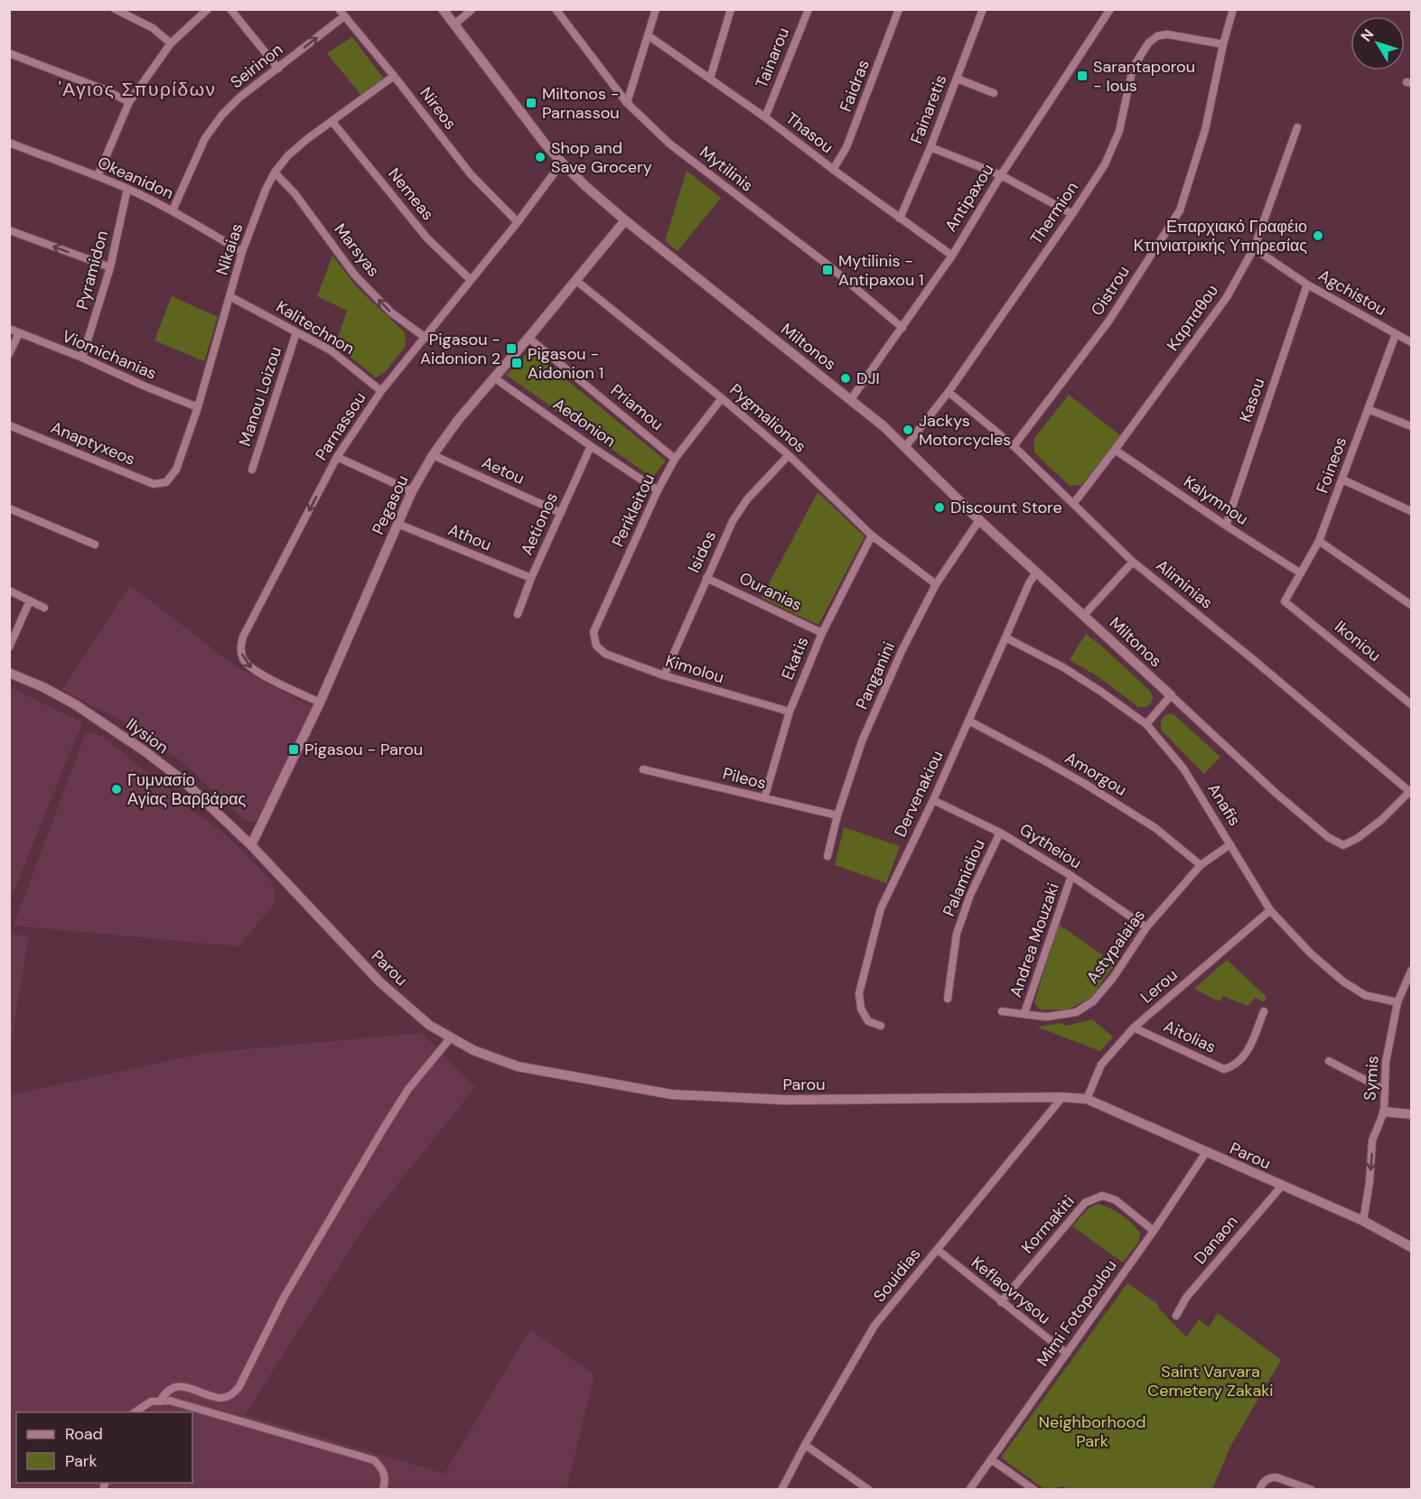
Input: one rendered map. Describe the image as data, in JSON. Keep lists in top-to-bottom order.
{
  "streets": {
    "street": [
      "Tainarou",
      "Seirinon",
      "Faidras",
      "Nireos",
      "Fainaretis",
      "Thasou",
      "Mytilinis",
      "Okeanidon",
      "Nemeas",
      "Antipaxou",
      "Thermion",
      "Nikaias",
      "Marsyas",
      "Pyramidon",
      "Oistrou",
      "Agchistou",
      "Καρπαθου",
      "Kalitechnon",
      "Miltonos",
      "Viomichanias",
      "Manou Loizou",
      "Kasou",
      "Priamou",
      "Pygmalionos",
      "Aedonion",
      "Parnassou",
      "Anaptyxeos",
      "Foineos",
      "Aetou",
      "Kalymnou",
      "Pegasou",
      "Perikleitou",
      "Aetionos",
      "Athou",
      "Isidos",
      "Aliminias",
      "Ouranias",
      "Ikoniou",
      "Ekatis",
      "Kimolou",
      "Panganini",
      "Ilysion",
      "Amorgou",
      "Pileos",
      "Dervenakiou",
      "Anafis",
      "Gytheiou",
      "Palamidiou",
      "Andrea Mouzaki",
      "Astypalaias",
      "Parou",
      "Lerou",
      "Aitolias",
      "Symis",
      "Kormakiti",
      "Danaon",
      "Souidias",
      "Keflaovrysou",
      "Mimi Fotopoulou"
    ]
  },
  "crossings": [
    ["Tainarou", "Thasou"],
    ["Seirinon", "Nireos"],
    ["Seirinon", "Okeanidon"],
    ["Faidras", "Thasou"],
    ["Nireos", "Nikaias"],
    ["Nireos", "Parnassou"],
    ["Fainaretis", "Thasou"],
    ["Thasou", "Antipaxou"],
    ["Mytilinis", "Antipaxou"],
    ["Okeanidon", "Nikaias"],
    ["Okeanidon", "Pyramidon"],
    ["Nemeas", "Nikaias"],
    ["Nemeas", "Parnassou"],
    ["Antipaxou", "Miltonos"],
    ["Thermion", "Oistrou"],
    ["Thermion", "Miltonos"],
    ["Thermion", "Aliminias"],
    ["Nikaias", "Marsyas"],
    ["Nikaias", "Kalitechnon"],
    ["Nikaias", "Viomichanias"],
    ["Nikaias", "Anaptyxeos"],
    ["Marsyas", "Parnassou"],
    ["Pyramidon", "Viomichanias"],
    ["Oistrou", "Aliminias"],
    ["Agchistou", "Καρπαθου"],
    ["Agchistou", "Kasou"],
    ["Agchistou", "Foineos"],
    ["Καρπαθου", "Kalymnou"],
    ["Καρπαθου", "Aliminias"],
    ["Kalitechnon", "Manou Loizou"],
    ["Kalitechnon", "Parnassou"],
    ["Miltonos", "Parnassou"],
    ["Miltonos", "Pegasou"],
    ["Miltonos", "Aliminias"],
    ["Miltonos", "Panganini"],
    ["Miltonos", "Dervenakiou"],
    ["Kasou", "Kalymnou"],
    ["Priamou", "Pegasou"],
    ["Priamou", "Perikleitou"],
    ["Pygmalionos", "Pegasou"],
    ["Pygmalionos", "Perikleitou"],
    ["Pygmalionos", "Isidos"],
    ["Pygmalionos", "Ekatis"],
    ["Pygmalionos", "Panganini"],
    ["Aedonion", "Pegasou"],
    ["Aedonion", "Perikleitou"],
    ["Aedonion", "Aetionos"],
    ["Parnassou", "Pegasou"],
    ["Foineos", "Kalymnou"],
    ["Foineos", "Ikoniou"],
    ["Aetou", "Pegasou"],
    ["Aetou", "Aetionos"],
    ["Pegasou", "Athou"],
    ["Pegasou", "Ilysion"],
    ["Pegasou", "Parou"],
    ["Perikleitou", "Kimolou"],
    ["Aetionos", "Athou"],
    ["Isidos", "Ouranias"],
    ["Isidos", "Kimolou"],
    ["Ouranias", "Ekatis"],
    ["Ekatis", "Kimolou"],
    ["Ekatis", "Pileos"],
    ["Panganini", "Pileos"],
    ["Ilysion", "Parou"],
    ["Amorgou", "Dervenakiou"],
    ["Amorgou", "Astypalaias"],
    ["Dervenakiou", "Anafis"],
    ["Dervenakiou", "Gytheiou"],
    ["Anafis", "Astypalaias"],
    ["Anafis", "Lerou"],
    ["Anafis", "Symis"],
    ["Gytheiou", "Palamidiou"],
    ["Gytheiou", "Andrea Mouzaki"],
    ["Gytheiou", "Astypalaias"],
    ["Andrea Mouzaki", "Astypalaias"],
    ["Parou", "Lerou"],
    ["Parou", "Symis"],
    ["Parou", "Danaon"],
    ["Parou", "Souidias"],
    ["Parou", "Mimi Fotopoulou"],
    ["Lerou", "Aitolias"],
    ["Kormakiti", "Keflaovrysou"],
    ["Kormakiti", "Mimi Fotopoulou"],
    ["Souidias", "Keflaovrysou"],
    ["Keflaovrysou", "Mimi Fotopoulou"]
  ],
  "one_way": ["Marsyas", "Symis"],
  "districts": ["'Αγιος Σπυρίδων"],
  "parks": ["Saint Varvara Cemetery Zakaki", "Neighborhood Park"],
  "places": {
    "transit": [
      "Sarantaporou - Ious",
      "Miltonos - Parnassou",
      "Mytilinis - Antipaxou 1",
      "Pigasou - Aidonion 2",
      "Pigasou - Aidonion 1",
      "Pigasou - Parou"
    ],
    "other": [
      "Shop and Save Grocery",
      "Επαρχιακό Γραφέιο Κτηνιατρικής Υπηρεσίας",
      "DJI",
      "Jackys Motorcycles",
      "Discount Store",
      "Γυμνασίο Αγίας Βαρβάρας"
    ]
  },
  "legend": ["Road", "Park"],
  "north": "top left"
}
